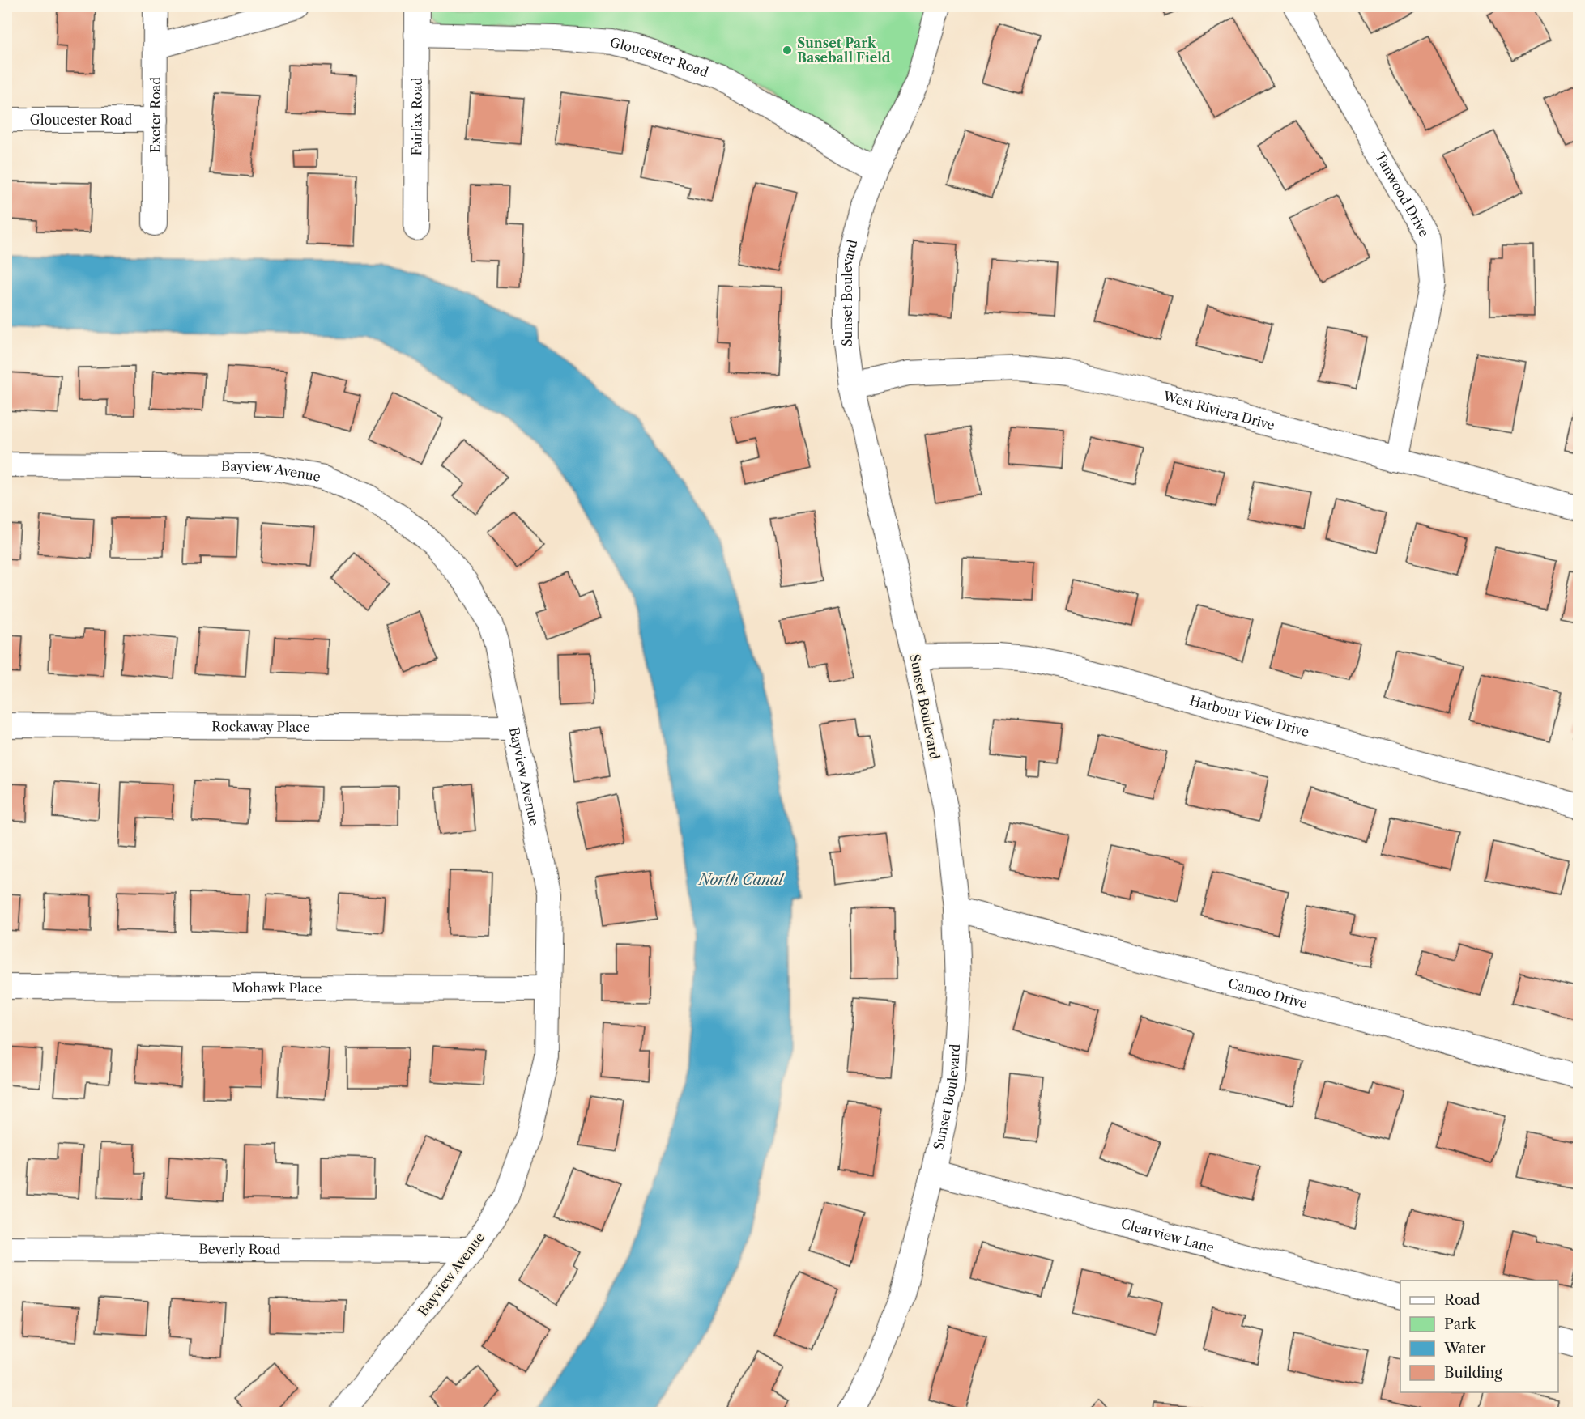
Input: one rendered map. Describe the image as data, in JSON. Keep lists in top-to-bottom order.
{
  "streets": {
    "street": [
      "Gloucester Road",
      "Exeter Road",
      "Fairfax Road",
      "Tanwood Drive",
      "Sunset Boulevard",
      "West Riviera Drive",
      "Bayview Avenue",
      "Harbour View Drive",
      "Rockaway Place",
      "Mohawk Place",
      "Cameo Drive",
      "Clearview Lane",
      "Beverly Road"
    ]
  },
  "crossings": [
    ["Gloucester Road", "Exeter Road"],
    ["Gloucester Road", "Fairfax Road"],
    ["Gloucester Road", "Sunset Boulevard"],
    ["Tanwood Drive", "West Riviera Drive"],
    ["Sunset Boulevard", "West Riviera Drive"],
    ["Sunset Boulevard", "Harbour View Drive"],
    ["Sunset Boulevard", "Cameo Drive"],
    ["Sunset Boulevard", "Clearview Lane"],
    ["Bayview Avenue", "Rockaway Place"],
    ["Bayview Avenue", "Mohawk Place"],
    ["Bayview Avenue", "Beverly Road"]
  ],
  "water": ["North Canal"],
  "places": ["Sunset Park Baseball Field"],
  "legend": [
    "Road",
    "Park",
    "Water",
    "Building"
  ]
}
